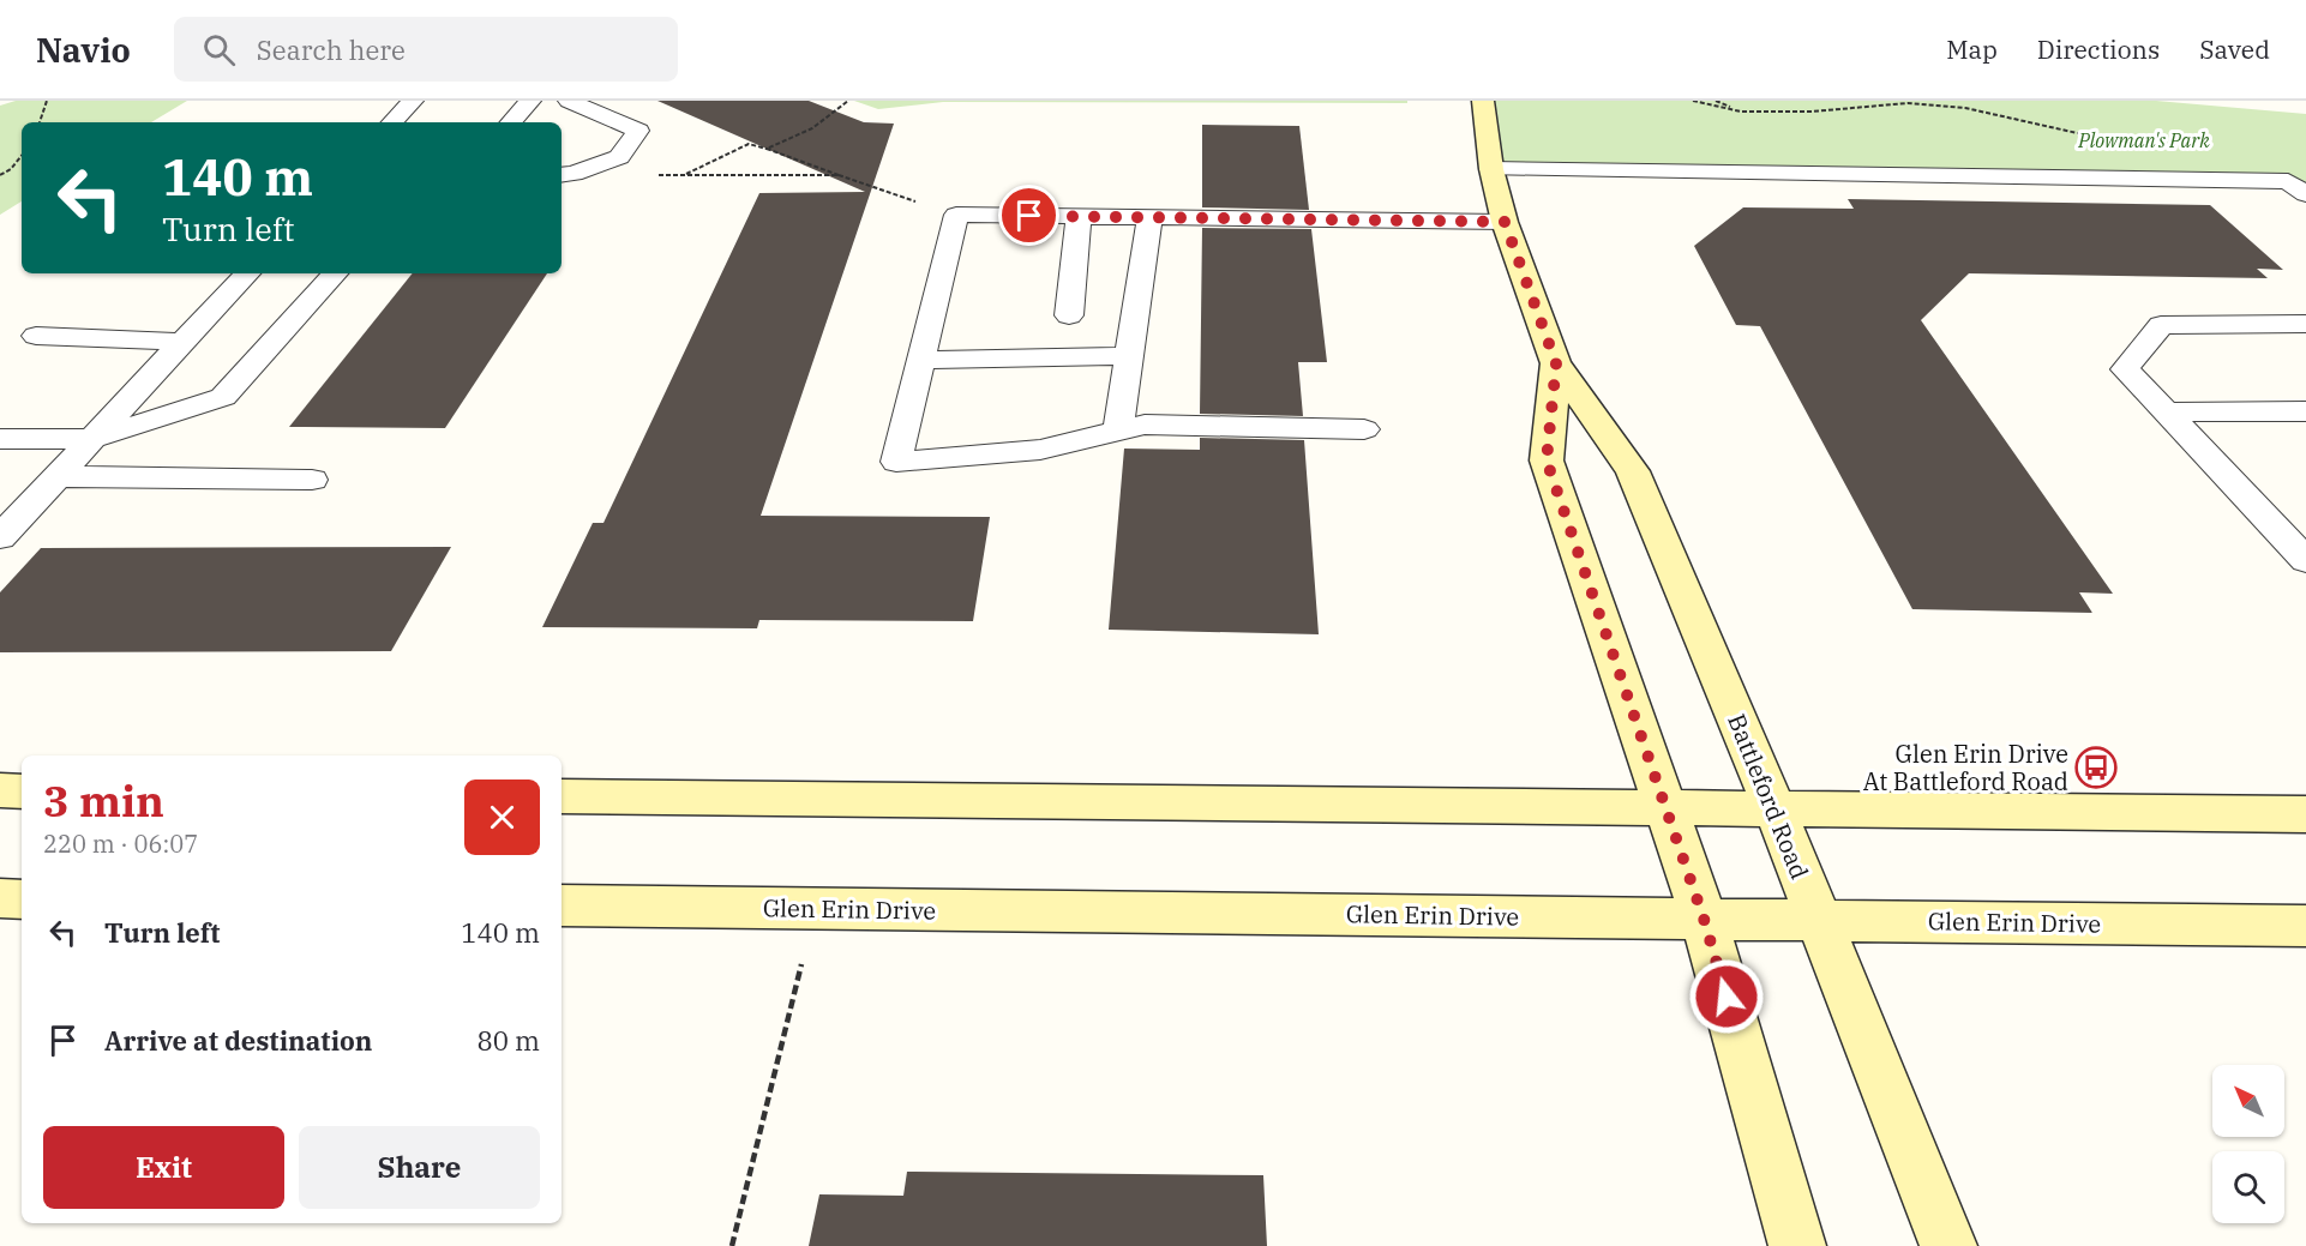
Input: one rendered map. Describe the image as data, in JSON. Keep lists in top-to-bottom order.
{
  "streets": {
    "street": ["Battleford Road", "Glen Erin Drive"]
  },
  "crossings": [
    ["Battleford Road", "Glen Erin Drive"]
  ],
  "parks": ["Plowman's Park"],
  "places": {
    "bus stop": ["Glen Erin Drive At Battleford Road"]
  },
  "north": "top left",
  "page": {
    "header": "Navio",
    "search": "Search here",
    "nav": ["Map", "Directions", "Saved"],
    "turn": ["140 m", "Turn left"],
    "heading": ["3 min", "220 m · 06:07"],
    "list": [
      {
        "name": "Turn left",
        "value": "140 m"
      },
      {
        "name": "Arrive at destination",
        "value": "80 m"
      }
    ],
    "buttons": ["Exit", "Share"]
  }
}
